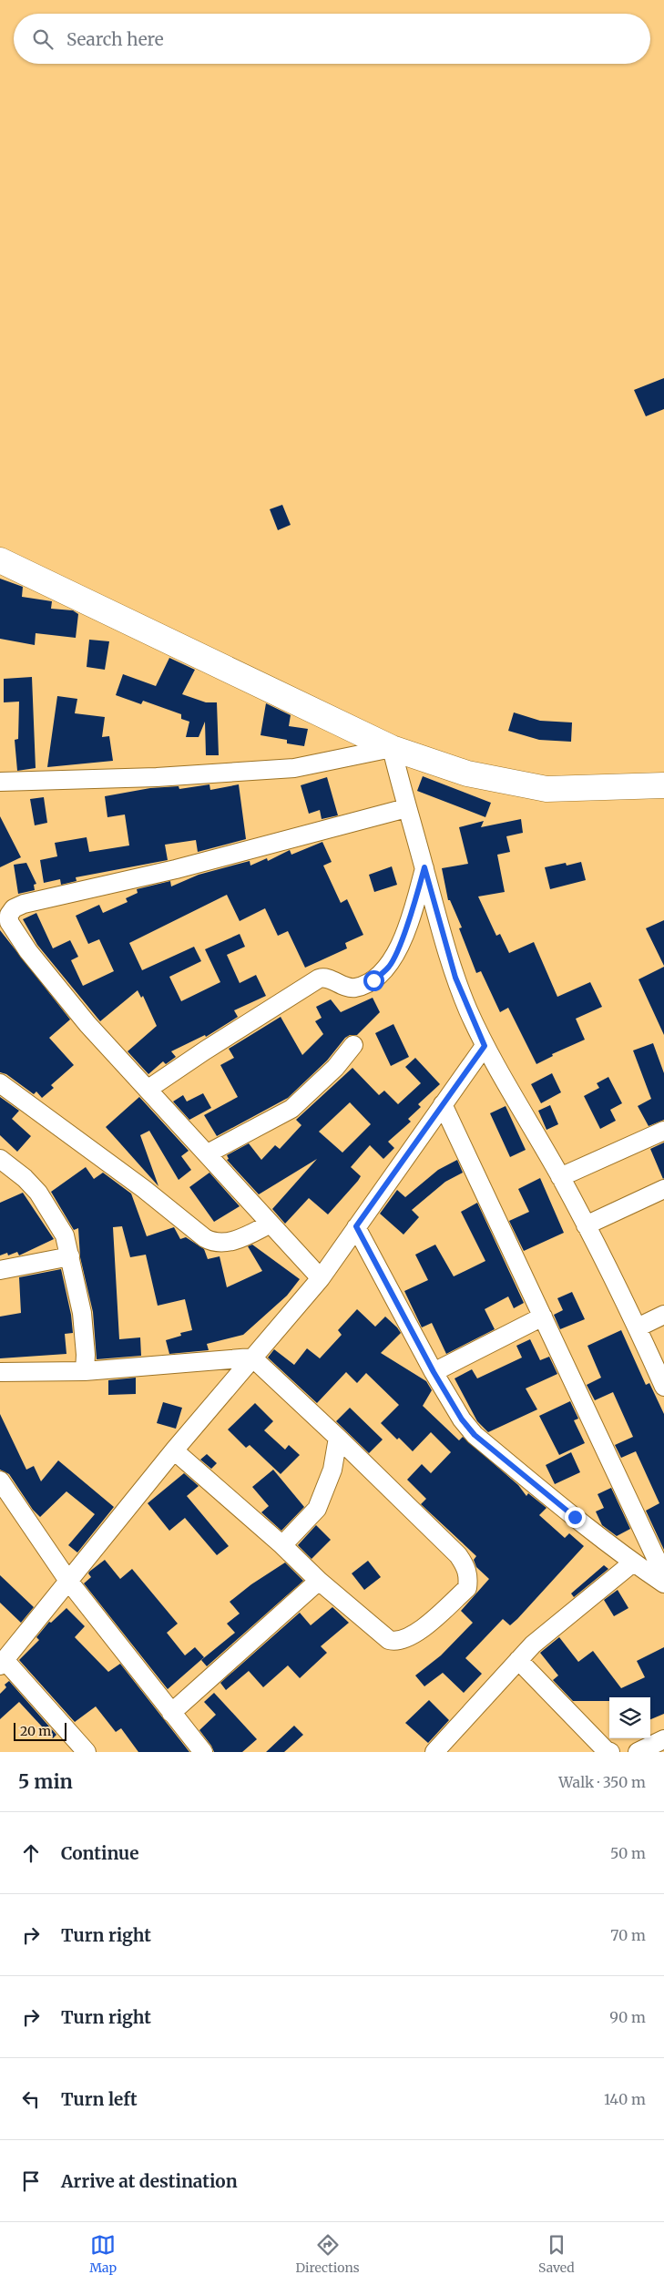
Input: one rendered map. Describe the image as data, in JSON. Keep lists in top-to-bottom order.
{
  "scale_bar": "20 m",
  "page": {
    "search": "Search here",
    "scale": "20 m",
    "heading": ["5 min", "Walk · 350 m"],
    "list": [
      ["Continue", "50 m"],
      ["Turn right", "70 m"],
      ["Turn right", "90 m"],
      ["Turn left", "140 m"],
      "Arrive at destination"
    ],
    "nav": ["Map", "Directions", "Saved"]
  }
}
